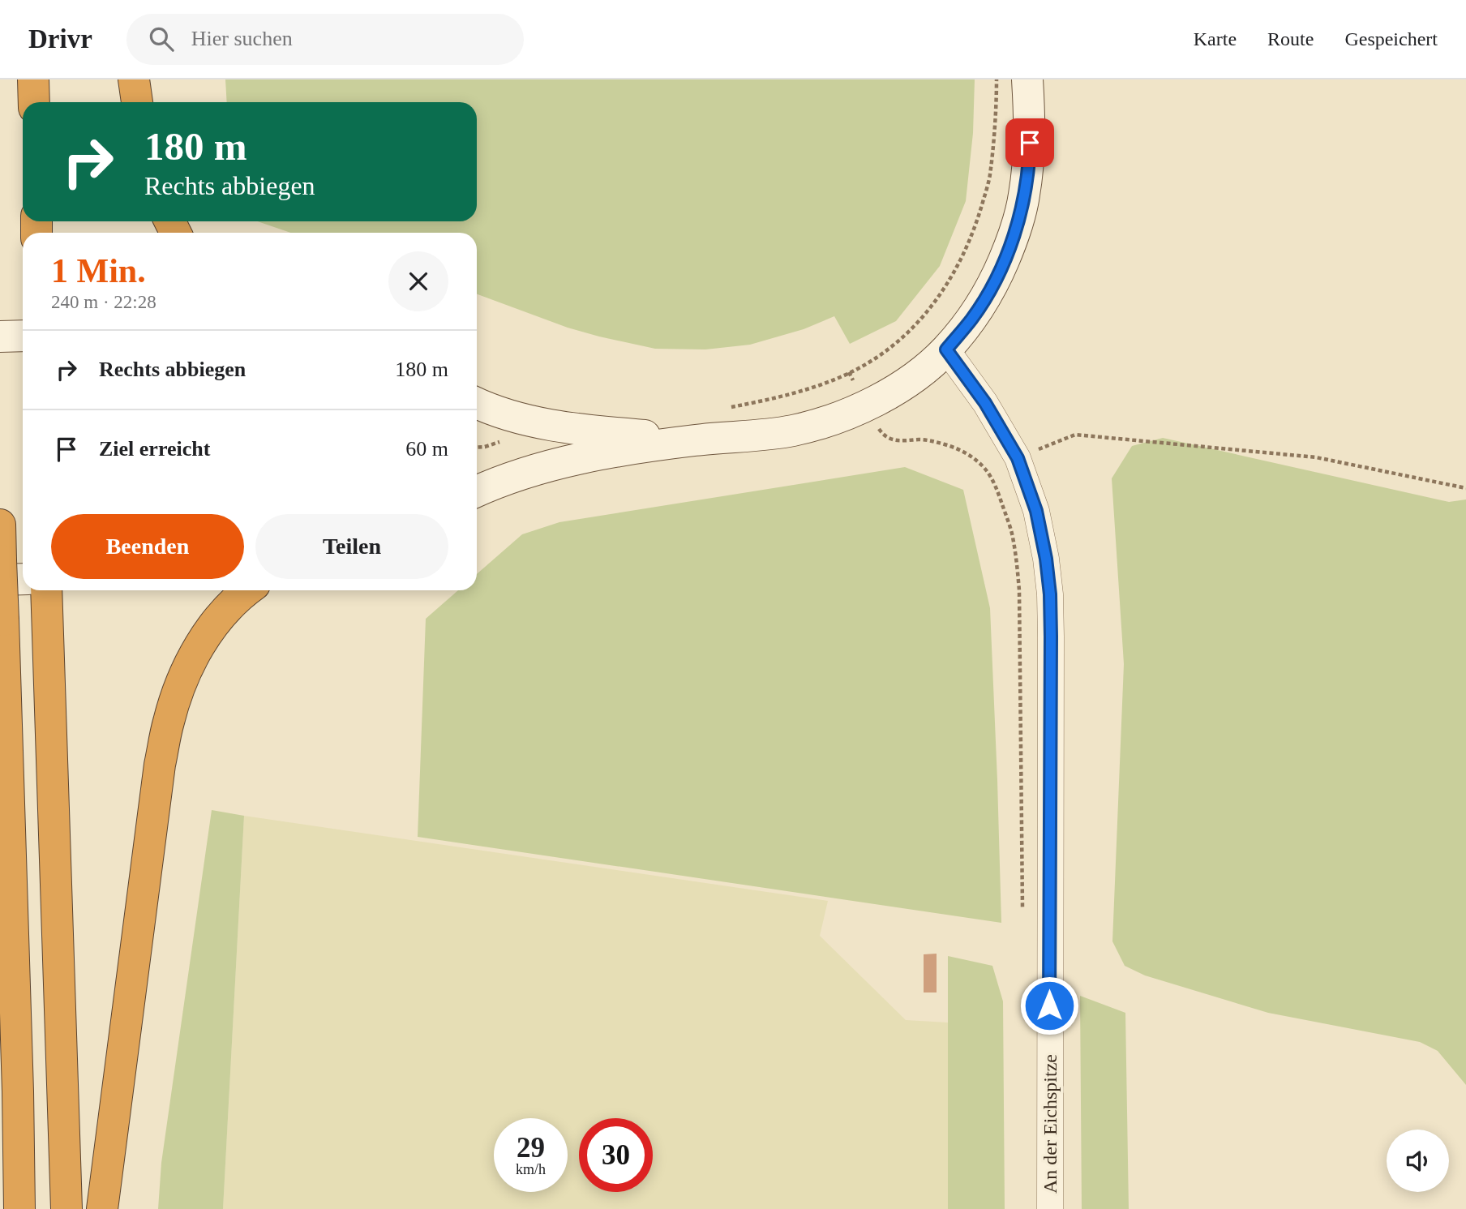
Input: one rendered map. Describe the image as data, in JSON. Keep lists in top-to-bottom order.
{
  "streets": {
    "street": ["An der Eichspitze"]
  },
  "page": {
    "header": "Drivr",
    "search": "Hier suchen",
    "nav": ["Karte", "Route", "Gespeichert"],
    "turn": ["180 m", "Rechts abbiegen"],
    "heading": ["1 Min.", "240 m · 22:28"],
    "list": [
      {
        "name": "Rechts abbiegen",
        "value": "180 m"
      },
      {
        "name": "Ziel erreicht",
        "value": "60 m"
      }
    ],
    "buttons": ["Beenden", "Teilen"],
    "speed": "29 km/h",
    "limit": "30"
  }
}
